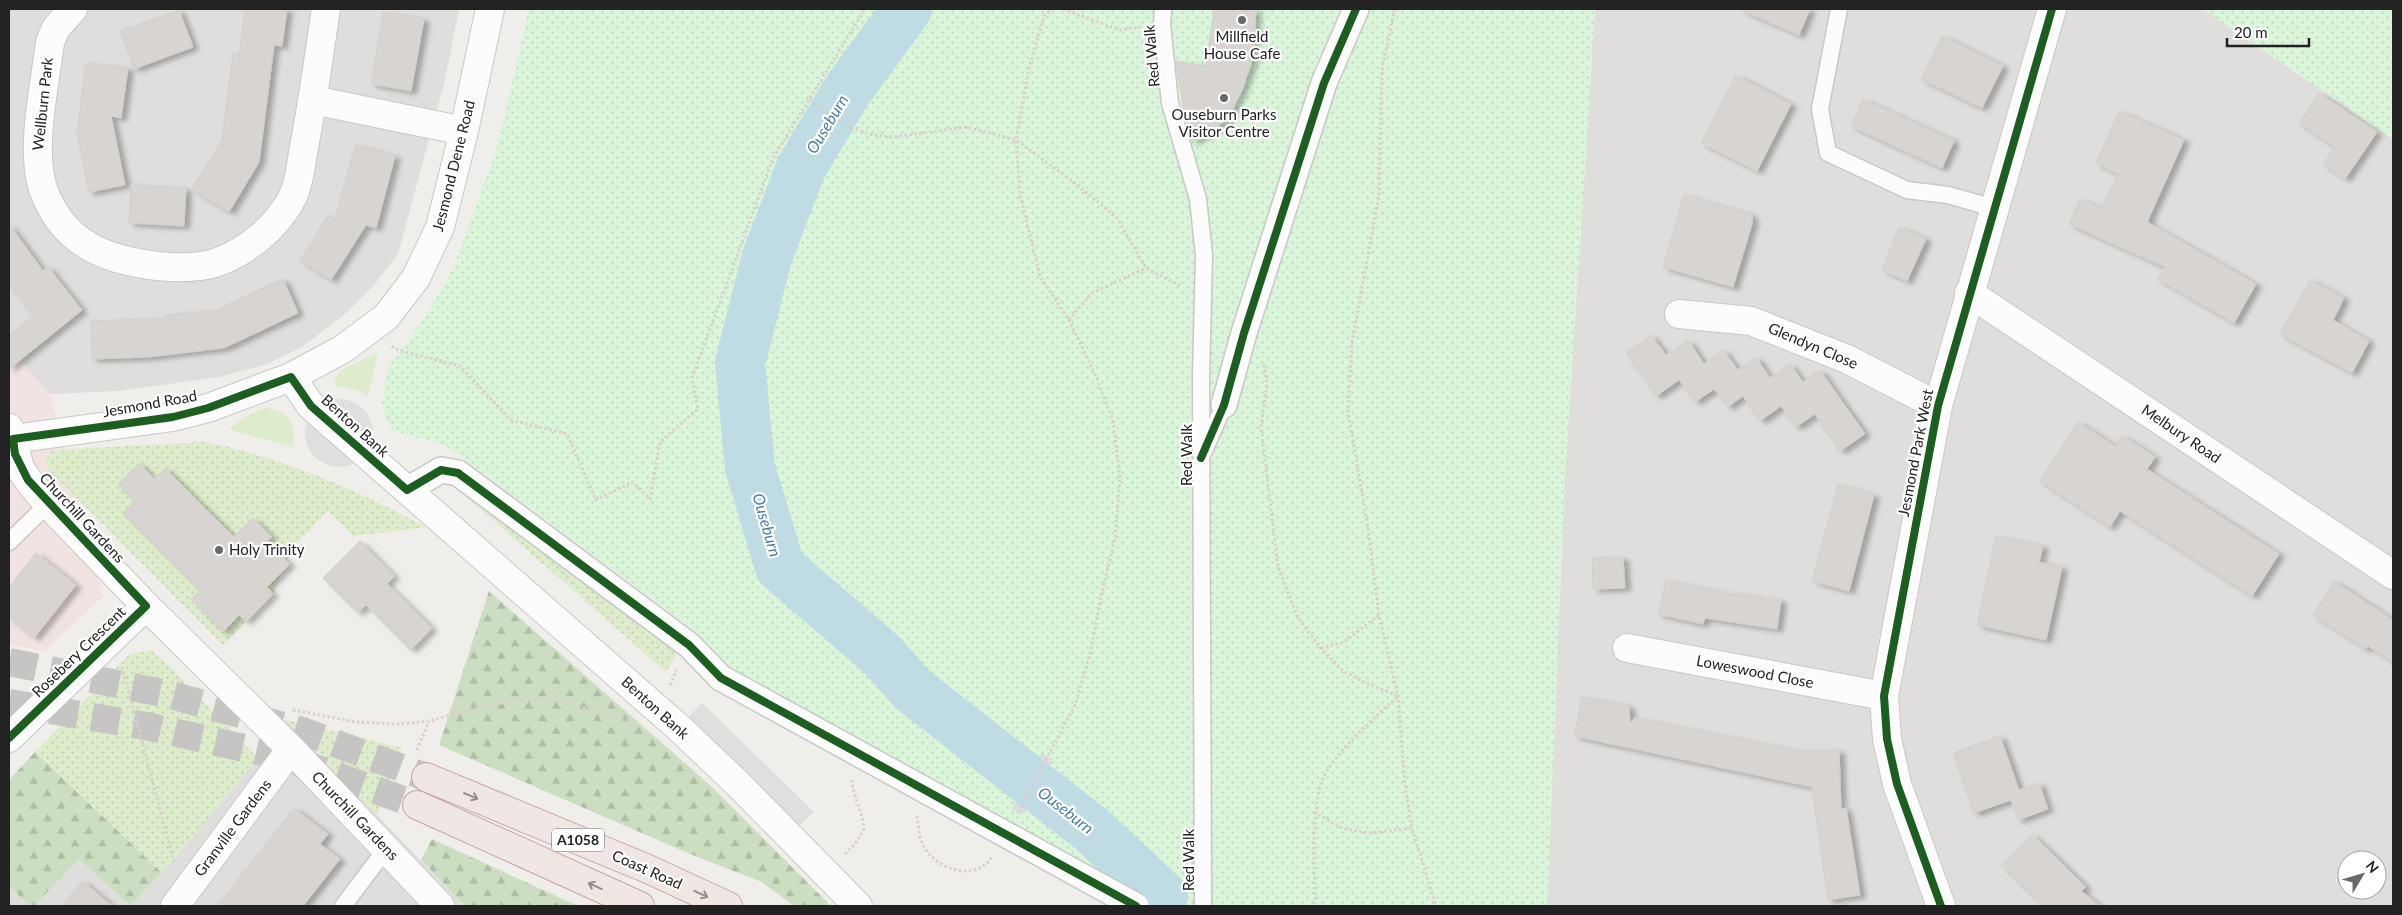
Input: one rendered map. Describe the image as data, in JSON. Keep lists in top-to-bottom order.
{
  "streets": {
    "highway": ["A1058", "Coast Road"],
    "street": [
      "Wellburn Park",
      "Jesmond Dene Road",
      "Glendyn Close",
      "Jesmond Road",
      "Benton Bank",
      "Melbury Road",
      "Jesmond Park West",
      "Churchill Gardens",
      "Rosebery Crescent",
      "Loweswood Close",
      "Granville Gardens"
    ],
    "lane": ["Red Walk"]
  },
  "crossings": [
    ["Jesmond Dene Road", "Jesmond Road"],
    ["Jesmond Dene Road", "Benton Bank"],
    ["Glendyn Close", "Jesmond Park West"],
    ["Jesmond Road", "Benton Bank"],
    ["Jesmond Road", "Churchill Gardens"],
    ["Melbury Road", "Jesmond Park West"],
    ["Jesmond Park West", "Loweswood Close"],
    ["Churchill Gardens", "Rosebery Crescent"],
    ["Churchill Gardens", "Granville Gardens"]
  ],
  "water": ["Ouseburn"],
  "places": ["Millfield House Cafe", "Ouseburn Parks Visitor Centre", "Holy Trinity"],
  "scale_bar": "20 m",
  "north": "top right"
}
